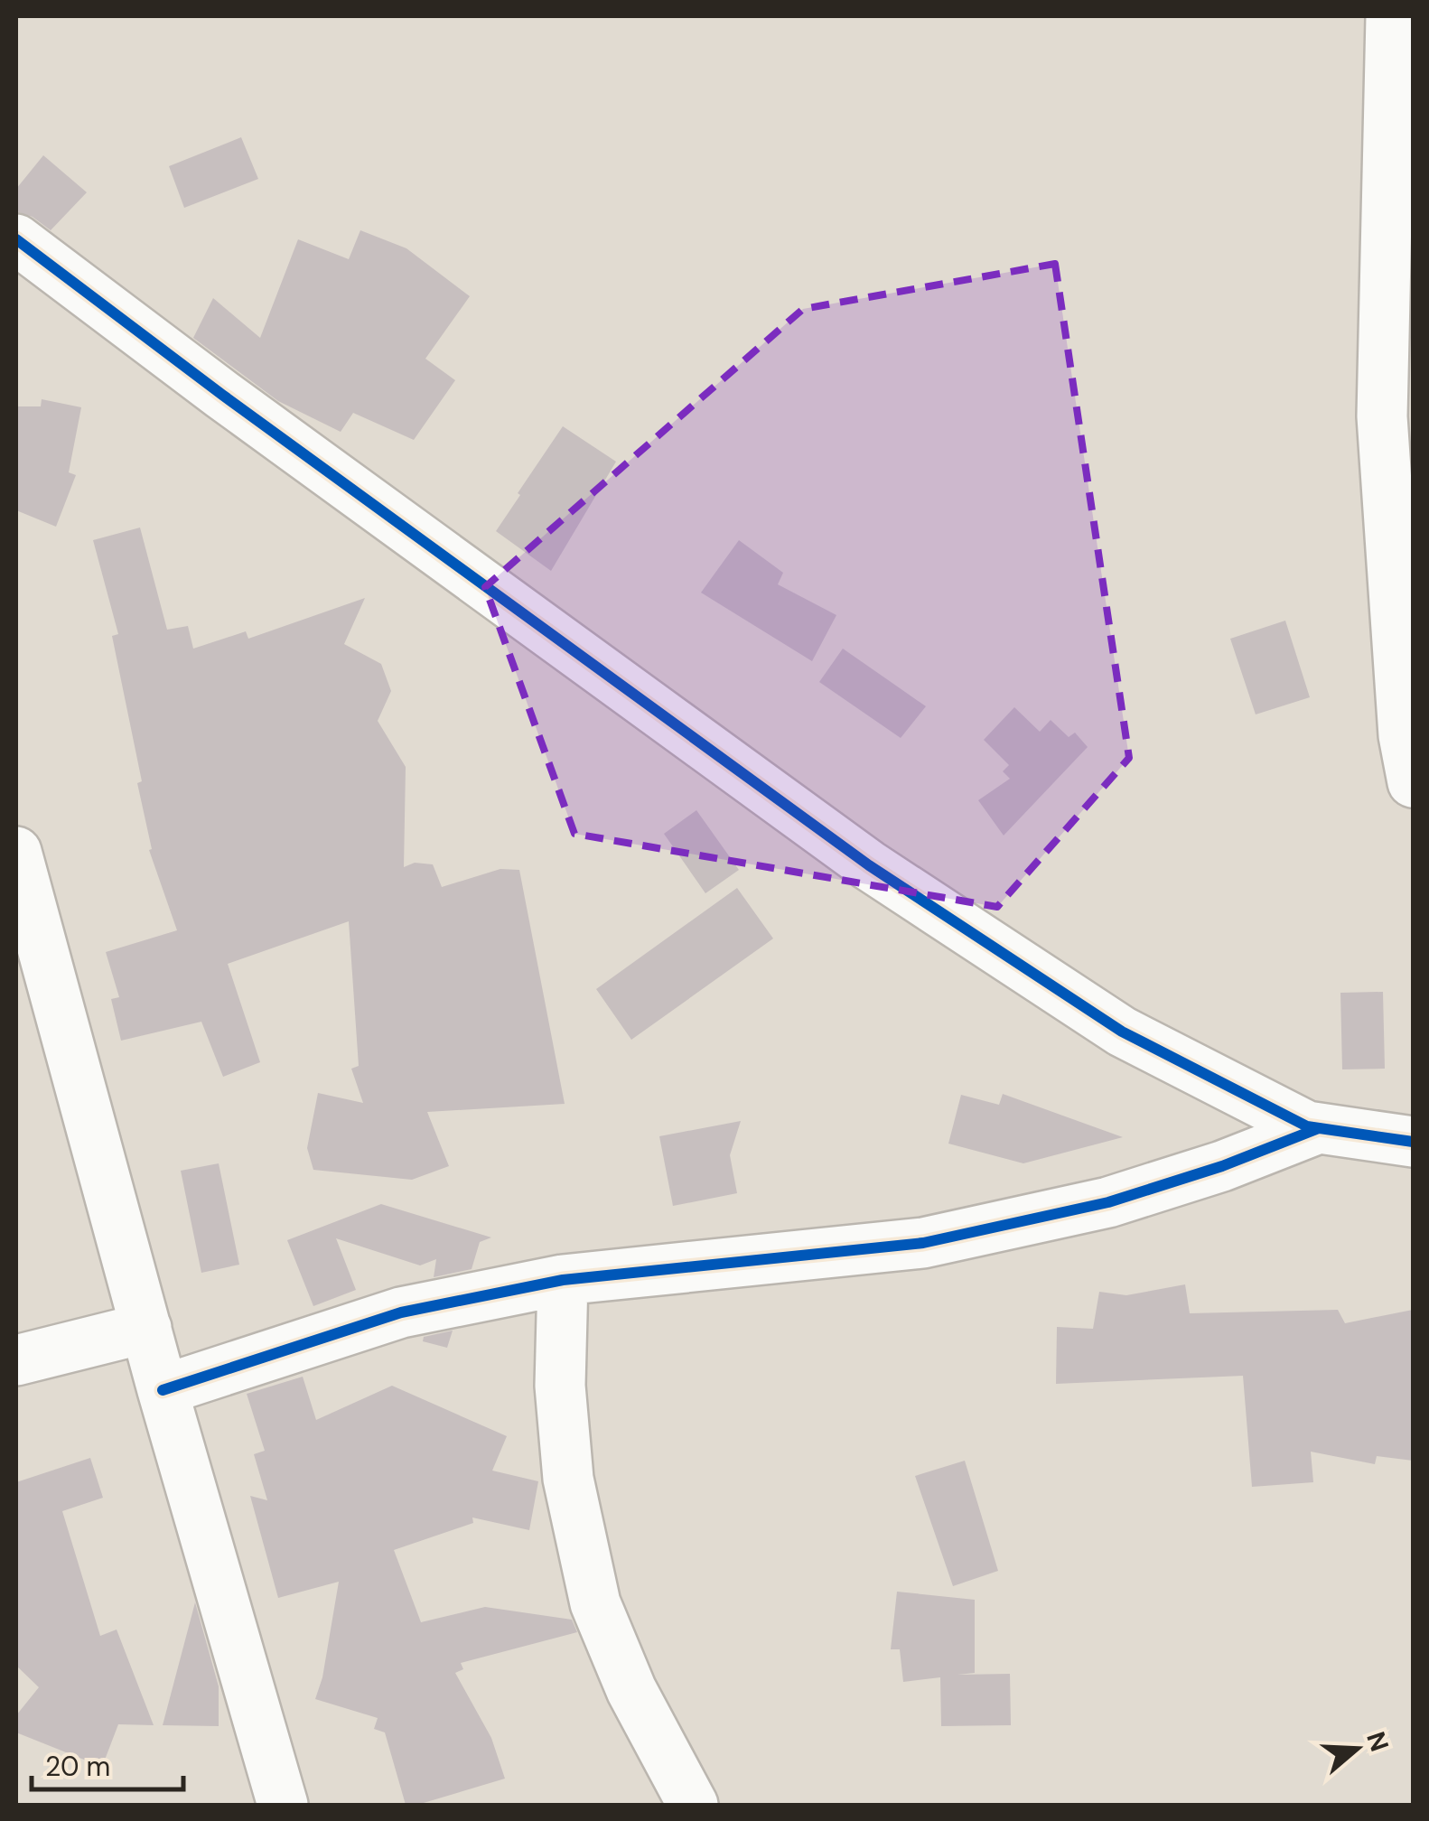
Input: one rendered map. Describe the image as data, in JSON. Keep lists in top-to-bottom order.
{
  "scale_bar": "20 m",
  "north": "right"
}
